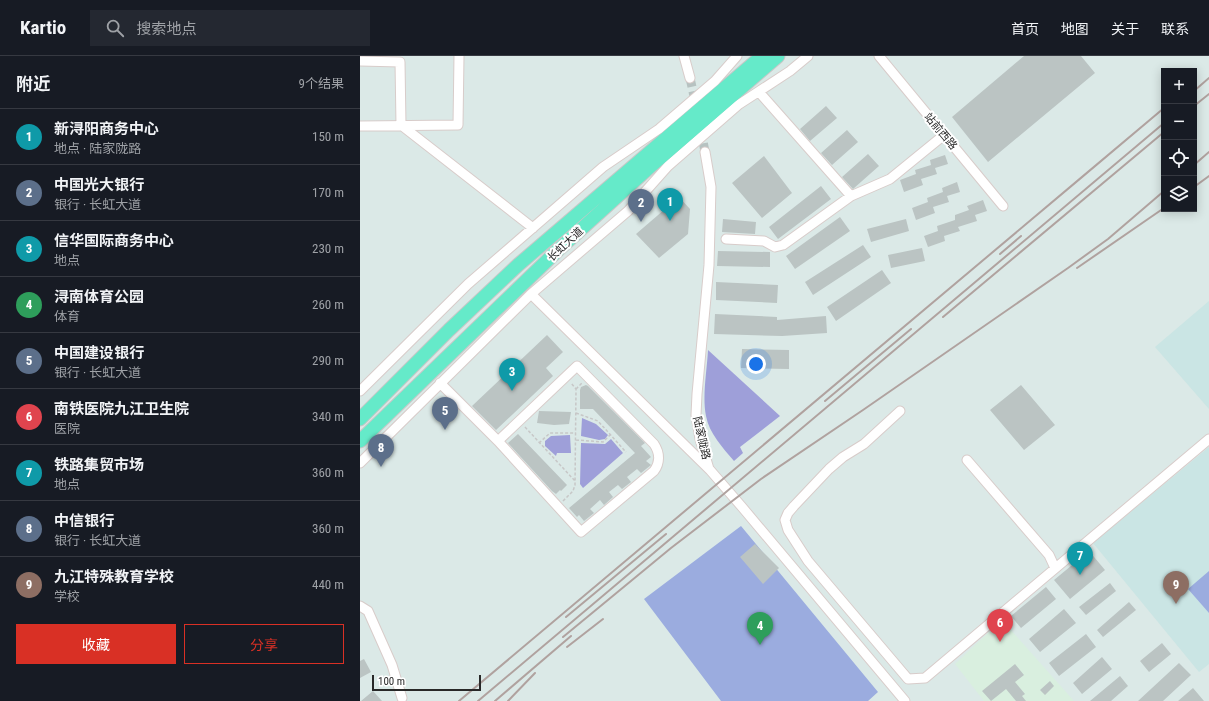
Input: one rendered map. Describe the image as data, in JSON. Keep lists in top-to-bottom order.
{
  "streets": {
    "highway": ["长虹大道"],
    "street": ["站前西路", "陆家陇路"]
  },
  "scale_bar": "100 m",
  "page": {
    "header": "Kartio",
    "search": "搜索地点",
    "nav": [
      "首页",
      "地图",
      "关于",
      "联系"
    ],
    "heading": ["附近", "9个结果"],
    "map_buttons": ["+", "−"],
    "list": [
      {
        "mark": "1",
        "name": "新浔阳商务中心",
        "note": "地点 · 陆家陇路",
        "value": "150 m"
      },
      {
        "mark": "2",
        "name": "中国光大银行",
        "note": "银行 · 长虹大道",
        "value": "170 m"
      },
      {
        "mark": "3",
        "name": "信华国际商务中心",
        "note": "地点",
        "value": "230 m"
      },
      {
        "mark": "4",
        "name": "浔南体育公园",
        "note": "体育",
        "value": "260 m"
      },
      {
        "mark": "5",
        "name": "中国建设银行",
        "note": "银行 · 长虹大道",
        "value": "290 m"
      },
      {
        "mark": "6",
        "name": "南铁医院九江卫生院",
        "note": "医院",
        "value": "340 m"
      },
      {
        "mark": "7",
        "name": "铁路集贸市场",
        "note": "地点",
        "value": "360 m"
      },
      {
        "mark": "8",
        "name": "中信银行",
        "note": "银行 · 长虹大道",
        "value": "360 m"
      },
      {
        "mark": "9",
        "name": "九江特殊教育学校",
        "note": "学校",
        "value": "440 m"
      }
    ],
    "pins": [
      "1",
      "2",
      "3",
      "5",
      "8",
      "7",
      "9",
      "6",
      "4"
    ],
    "buttons": ["收藏", "分享"],
    "scale": "100 m"
  }
}
